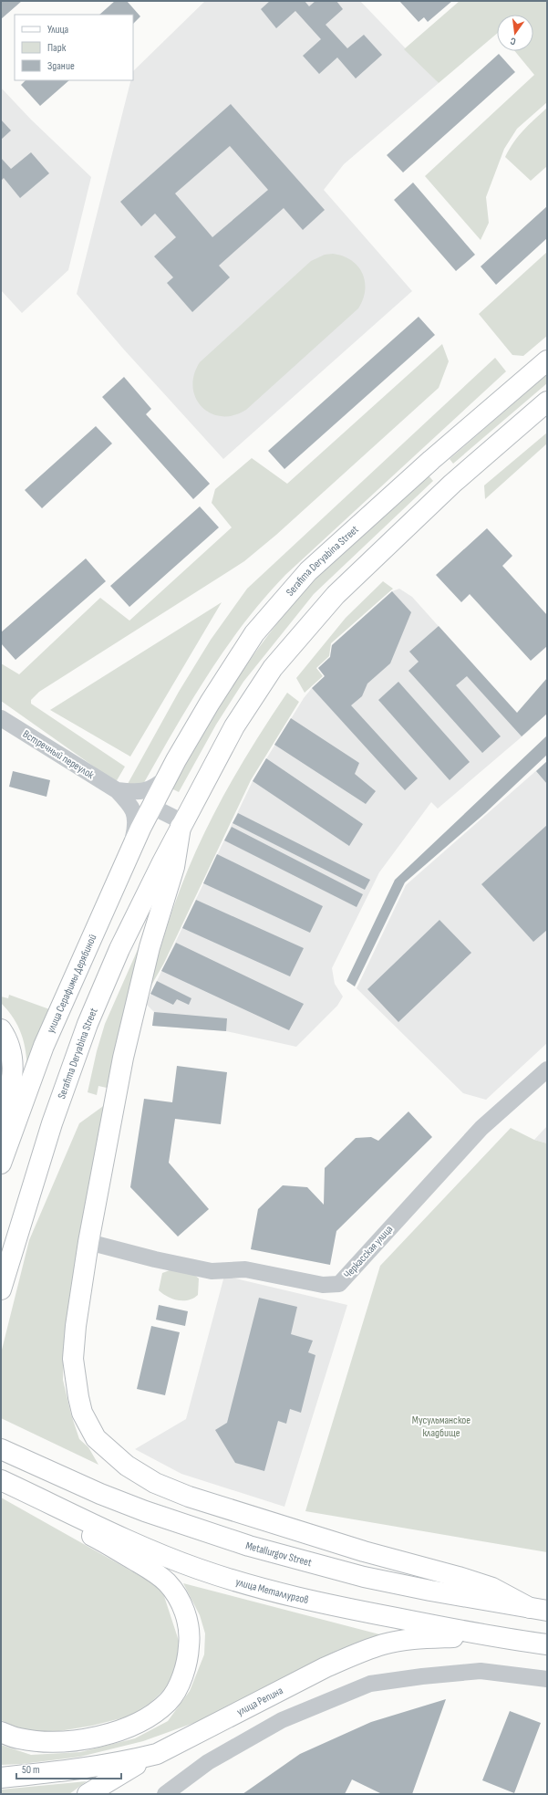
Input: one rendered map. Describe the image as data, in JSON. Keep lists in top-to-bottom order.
{
  "streets": {
    "main road": [
      "Serafima Deryabina Street",
      "улица Серафимы Дерябиной",
      "Metallurgov Street",
      "улица Металлургов",
      "улица Репина"
    ],
    "street": ["Встречный переулок", "Черкасская улица"]
  },
  "crossings": [
    ["Serafima Deryabina Street", "Встречный переулок"],
    ["Serafima Deryabina Street", "улица Серафимы Дерябиной"],
    ["Встречный переулок", "улица Серафимы Дерябиной"],
    ["улица Металлургов", "улица Репина"]
  ],
  "parks": ["Мусульманское кладбище"],
  "legend": ["Улица", "Парк", "Здание"],
  "scale_bar": "50 m",
  "north": "bottom"
}
